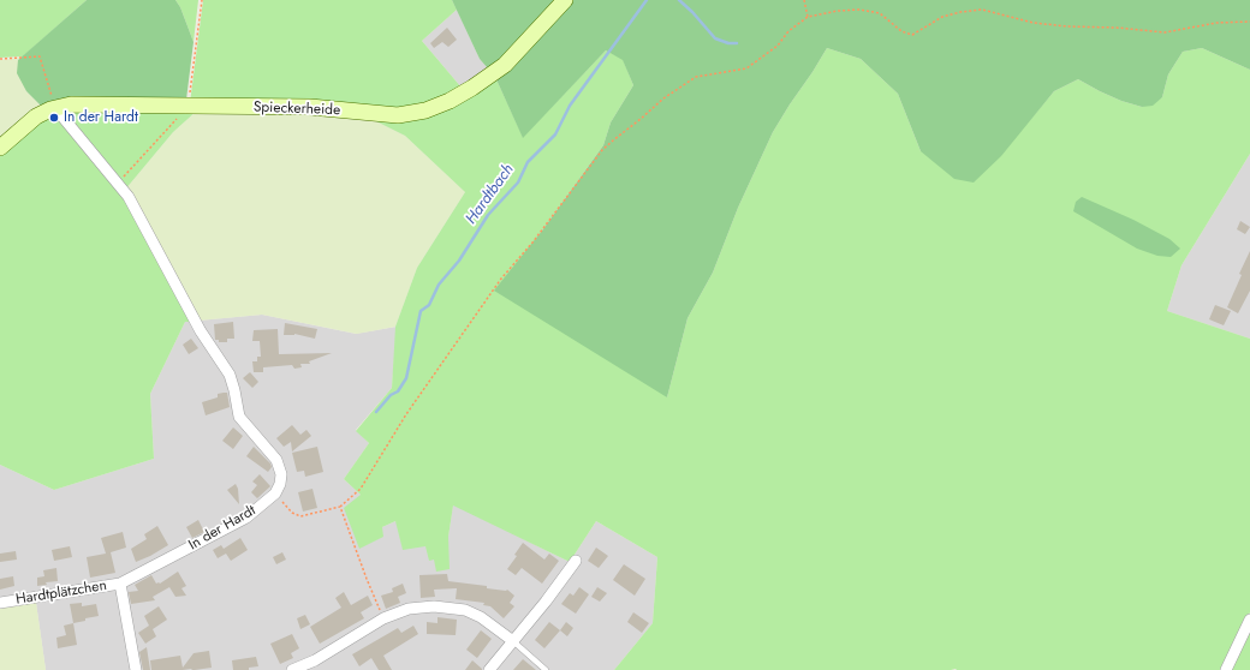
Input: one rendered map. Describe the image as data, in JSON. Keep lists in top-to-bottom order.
{
  "streets": {
    "main road": ["Spieckerheide"],
    "street": ["In der Hardt", "Hardtplätzchen"]
  },
  "crossings": [
    ["In der Hardt", "Hardtplätzchen"]
  ],
  "water": ["Hardtbach"],
  "places": ["In der Hardt"]
}
